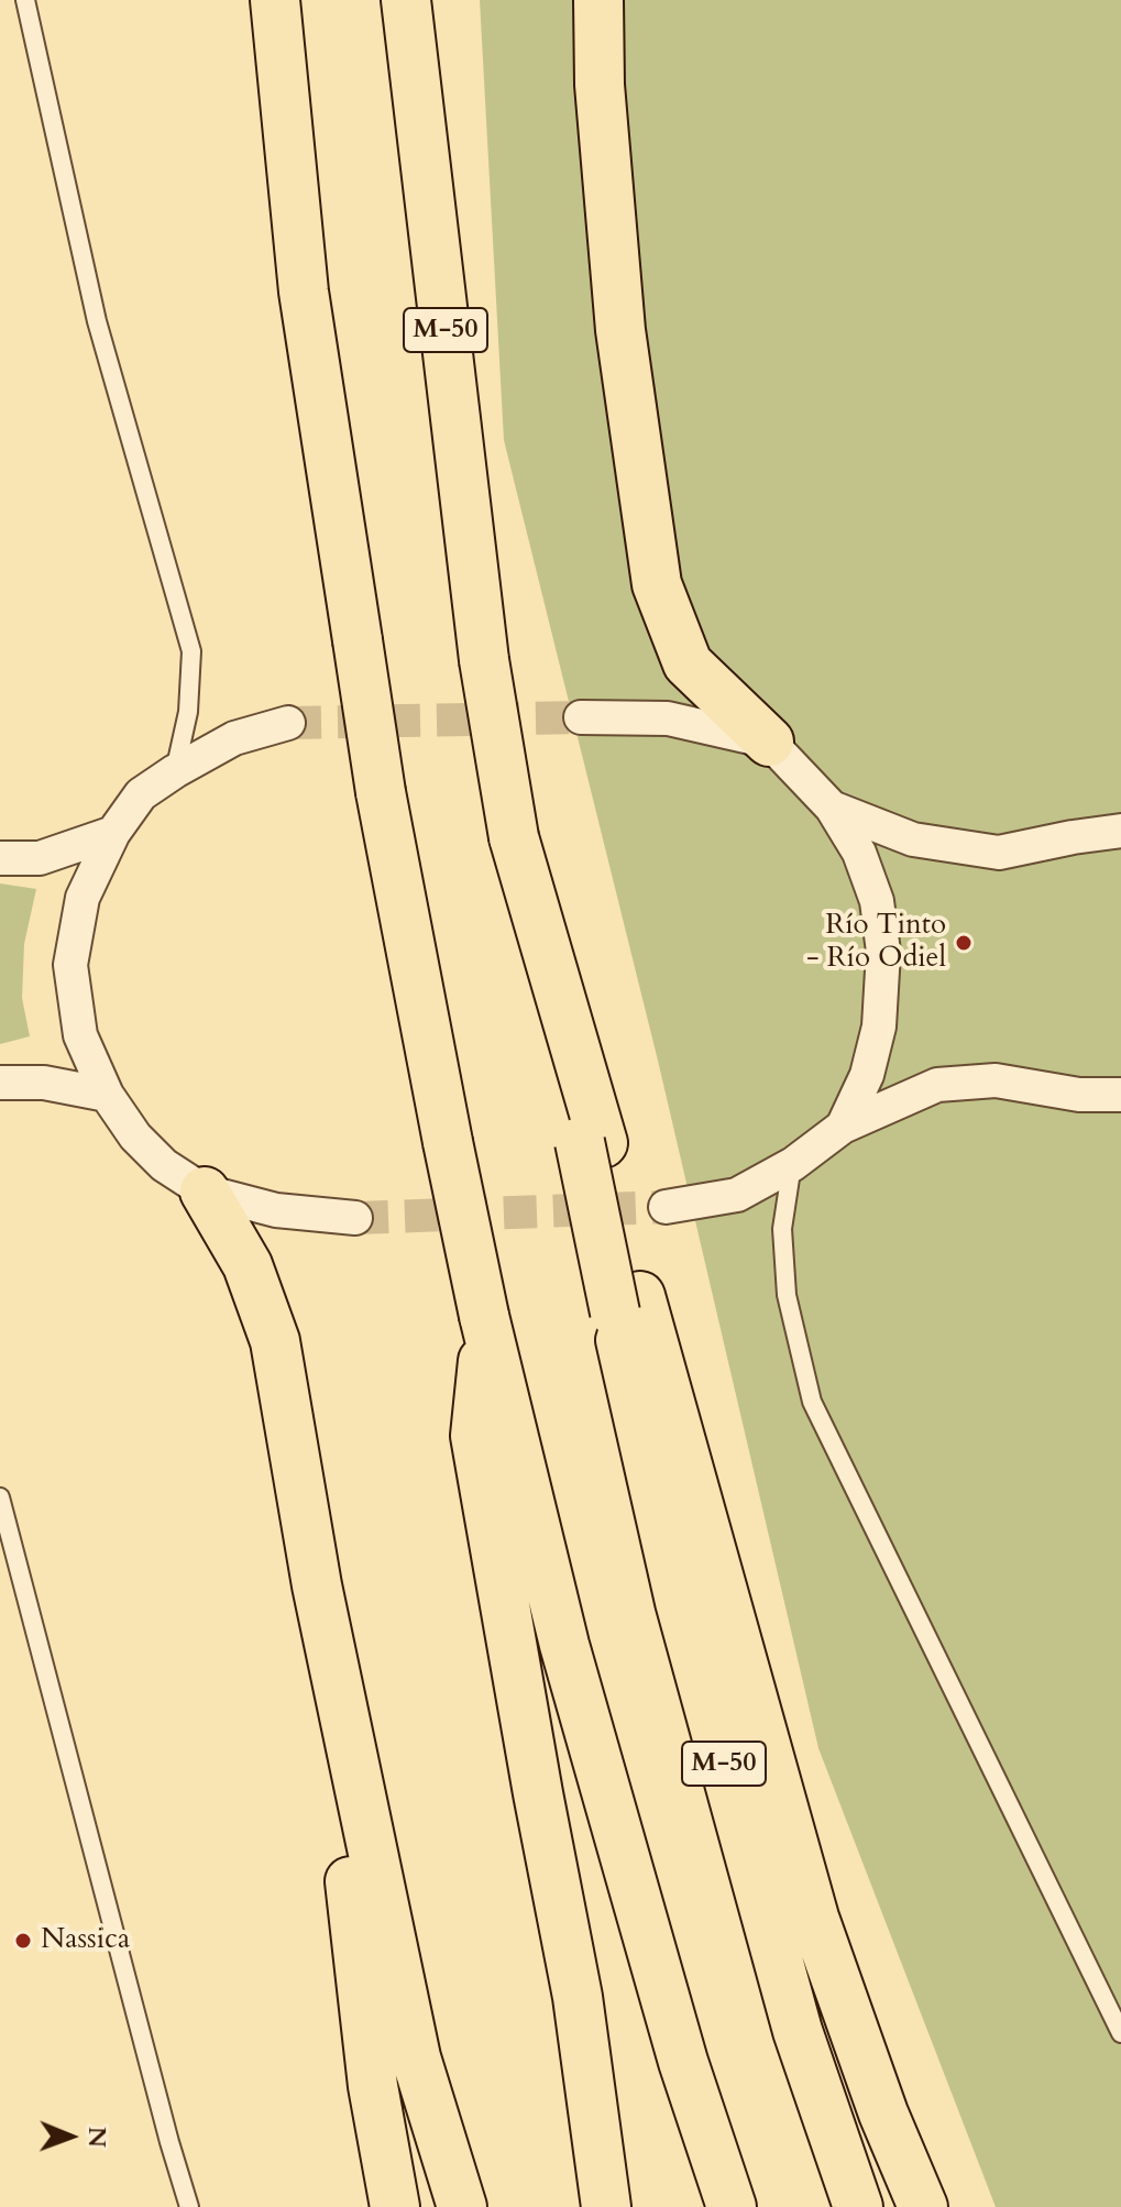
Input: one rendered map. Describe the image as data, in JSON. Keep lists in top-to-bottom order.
{
  "streets": {
    "highway": ["M-50"]
  },
  "places": ["Río Tinto - Río Odiel", "Nassica"],
  "north": "right"
}
